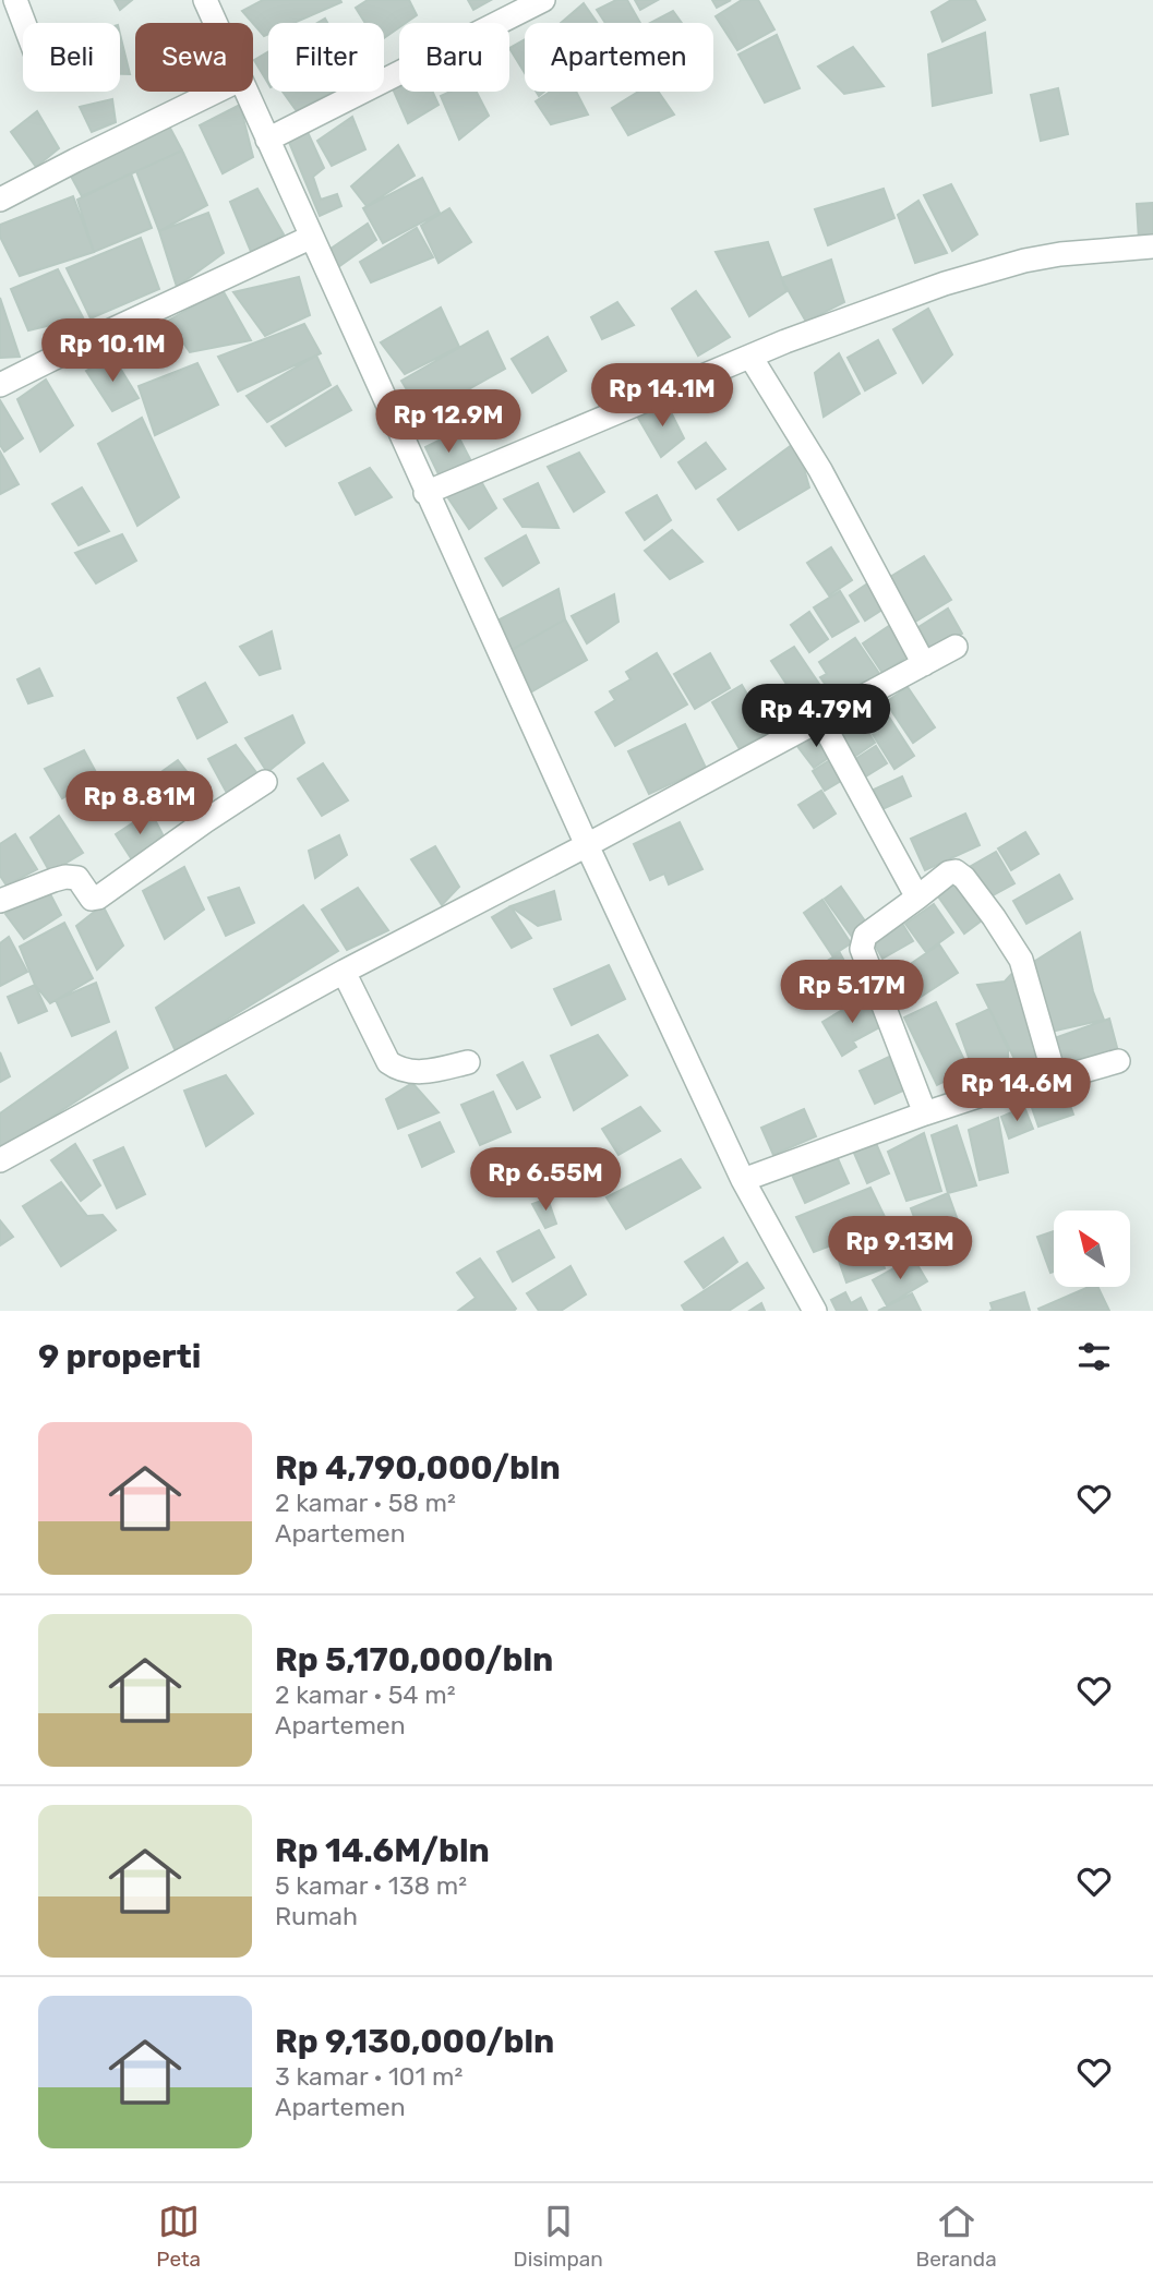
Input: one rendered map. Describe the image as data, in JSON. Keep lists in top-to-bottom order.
{
  "north": "top left",
  "page": {
    "chip": [
      "Beli",
      "Sewa",
      "Filter",
      "Baru",
      "Apartemen"
    ],
    "price": [
      "Rp 10.1M",
      "Rp 14.1M",
      "Rp 12.9M",
      "Rp 4.79M",
      "Rp 8.81M",
      "Rp 5.17M",
      "Rp 14.6M",
      "Rp 6.55M",
      "Rp 9.13M"
    ],
    "heading": "9 properti",
    "list": [
      {
        "name": "Rp 4,790,000/bln",
        "note": "2 kamar · 58 m² · Apartemen"
      },
      {
        "name": "Rp 5,170,000/bln",
        "note": "2 kamar · 54 m² · Apartemen"
      },
      {
        "name": "Rp 14.6M/bln",
        "note": "5 kamar · 138 m² · Rumah"
      },
      {
        "name": "Rp 9,130,000/bln",
        "note": "3 kamar · 101 m² · Apartemen"
      }
    ],
    "tabs": ["Peta", "Disimpan", "Beranda"]
  }
}
